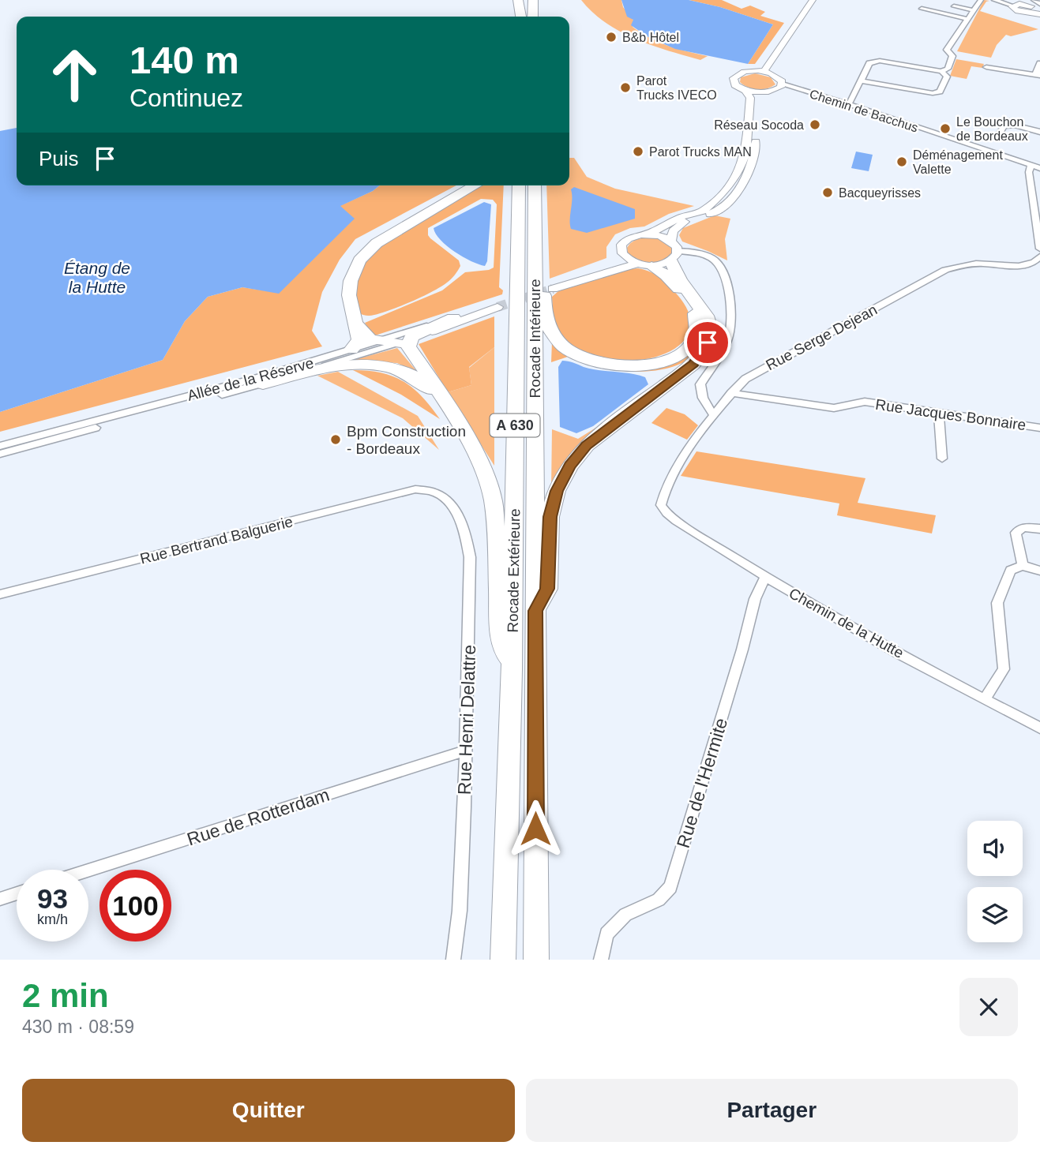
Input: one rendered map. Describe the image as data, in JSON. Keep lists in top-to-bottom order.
{
  "streets": {
    "highway": ["Rocade Intérieure", "A 630", "Rocade Extérieure"],
    "street": [
      "Chemin de Bacchus",
      "Rue Serge Dejean",
      "Allée de la Réserve",
      "Rue Jacques Bonnaire",
      "Rue Bertrand Balguerie",
      "Chemin de la Hutte",
      "Rue Henri Delattre",
      "Rue de l'Hermite",
      "Rue de Rotterdam"
    ]
  },
  "crossings": [
    ["Rue Serge Dejean", "Rue Jacques Bonnaire"],
    ["Rue Serge Dejean", "Chemin de la Hutte"],
    ["Rue Bertrand Balguerie", "Rue Henri Delattre"],
    ["Chemin de la Hutte", "Rue de l'Hermite"],
    ["Rue Henri Delattre", "Rue de Rotterdam"]
  ],
  "water": ["Étang de la Hutte"],
  "places": [
    "B&b Hôtel",
    "Parot Trucks IVECO",
    "Réseau Socoda",
    "Le Bouchon de Bordeaux",
    "Parot Trucks MAN",
    "Déménagement Valette",
    "Bacqueyrisses",
    "Bpm Construction - Bordeaux"
  ],
  "page": {
    "turn": ["140 m", "Continuez"],
    "then": "Puis",
    "speed": "93 km/h",
    "limit": "100",
    "heading": ["2 min", "430 m · 08:59"],
    "buttons": ["Quitter", "Partager"]
  }
}
